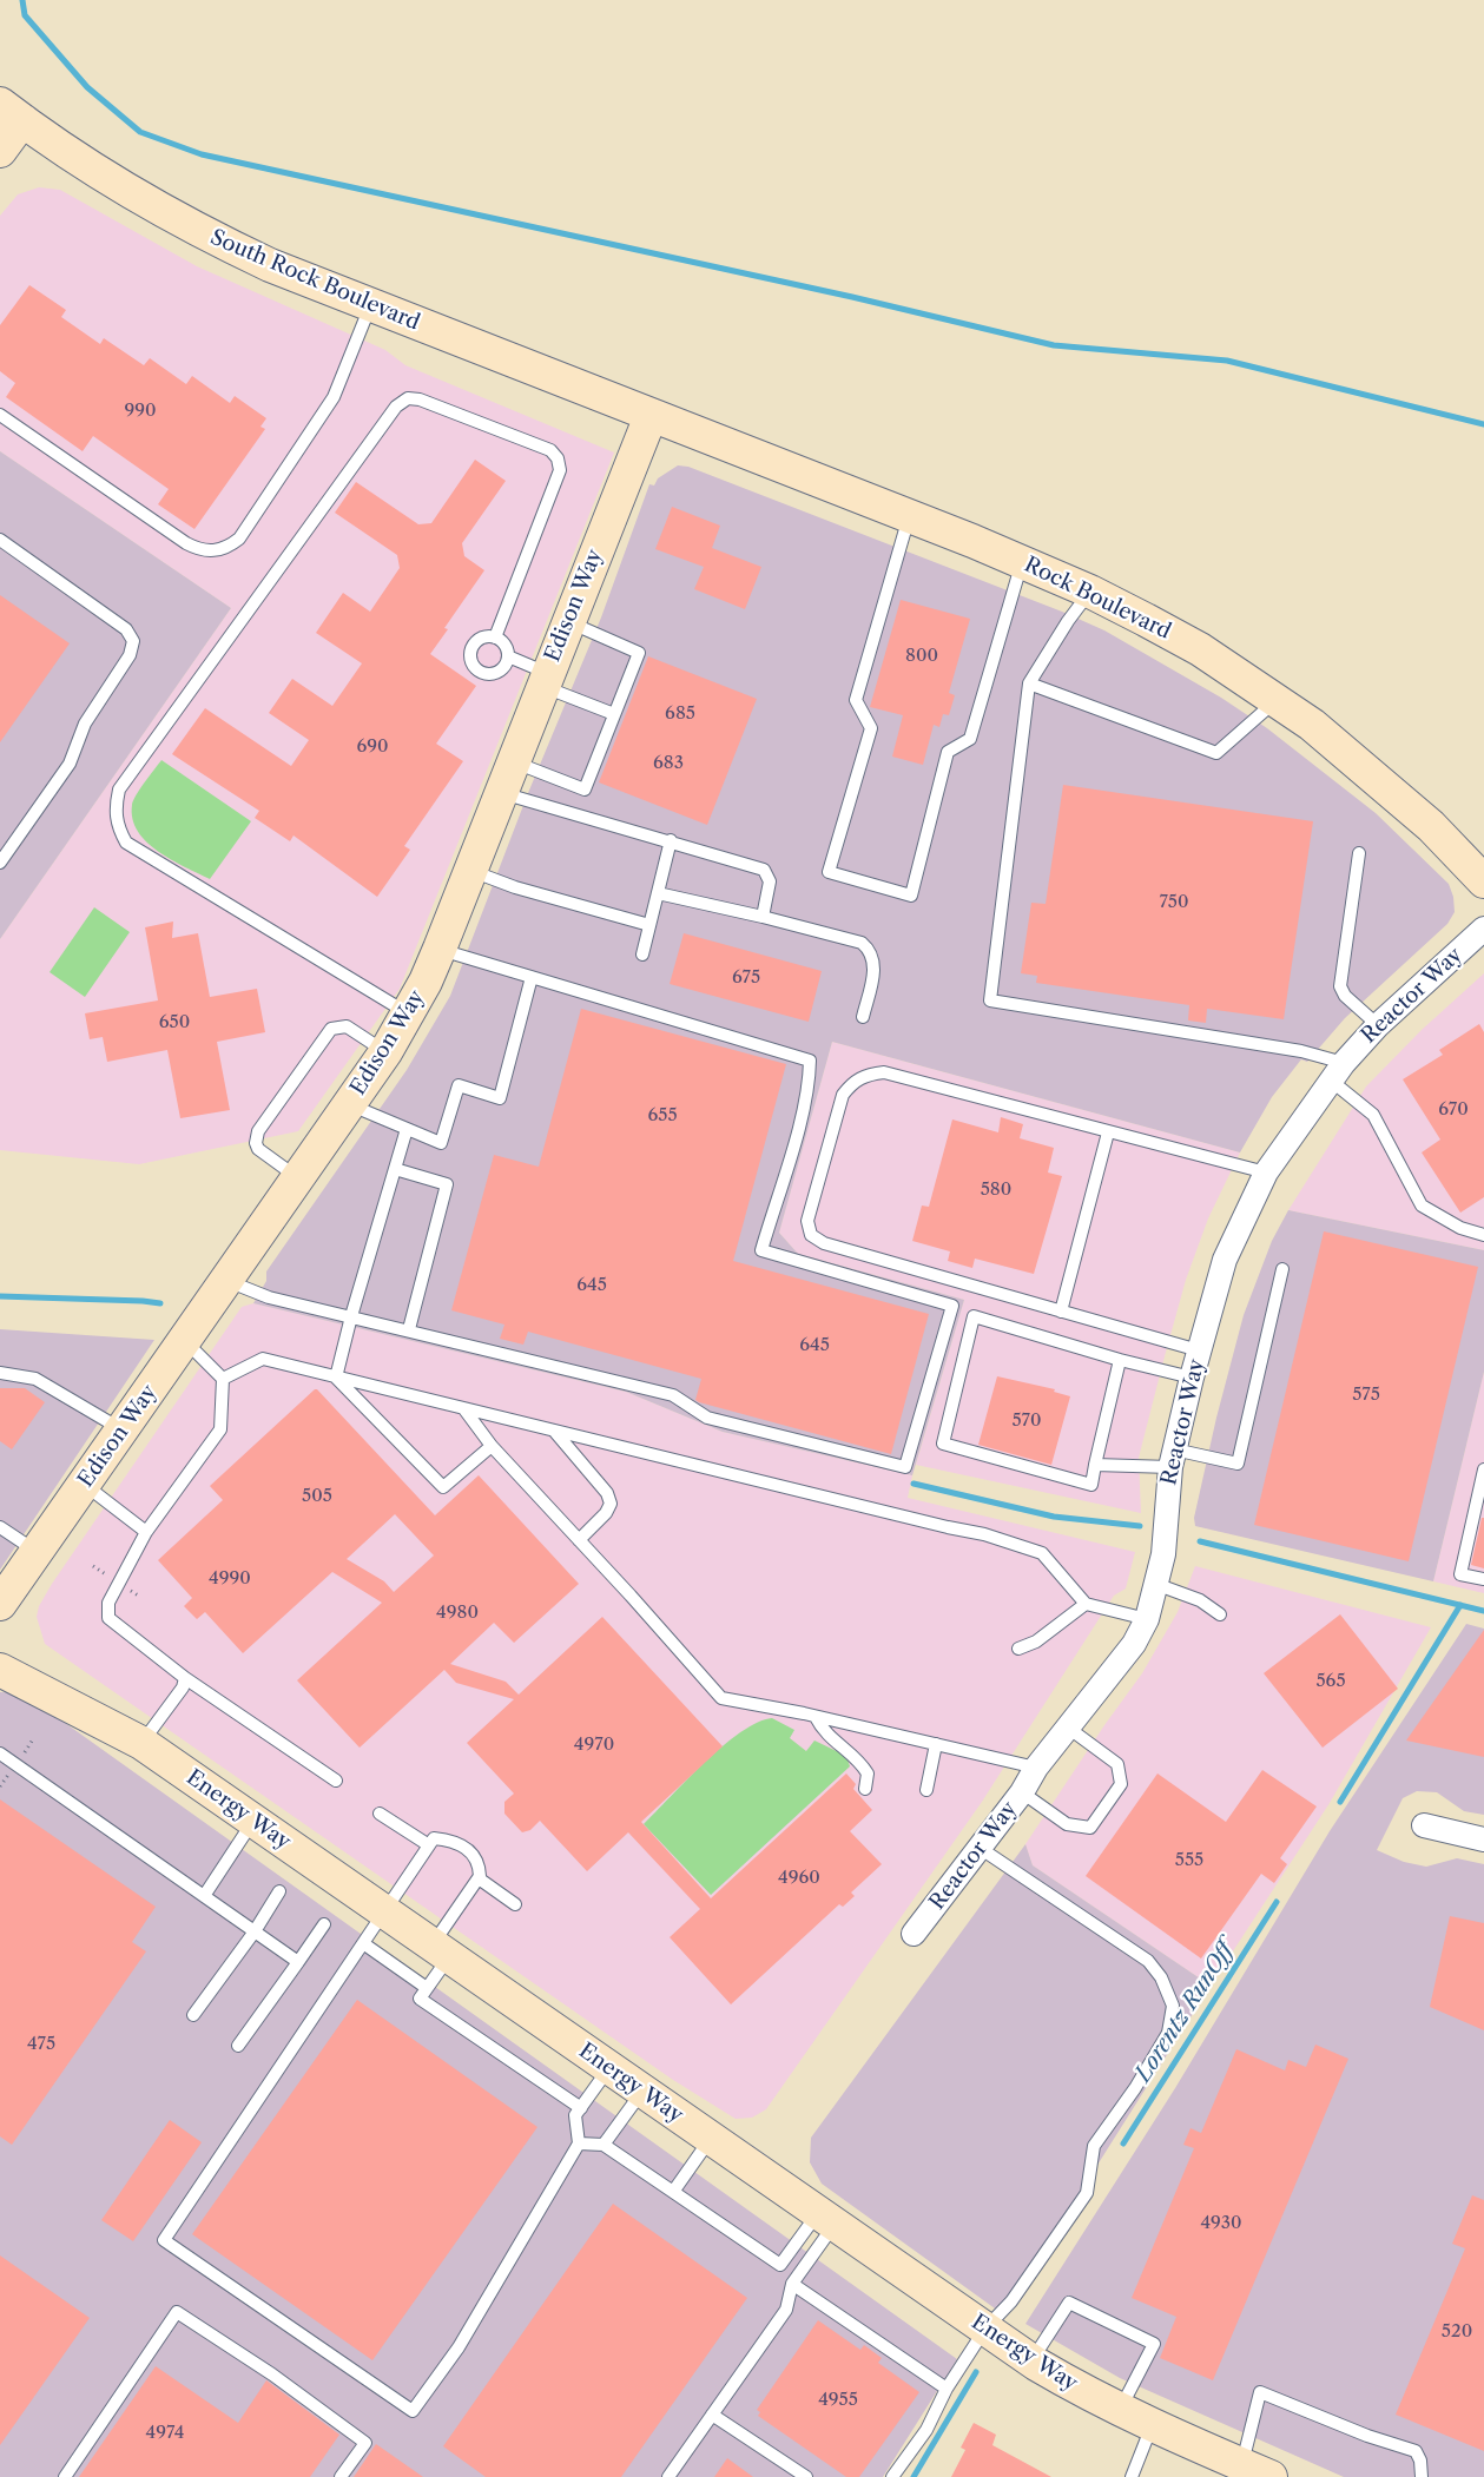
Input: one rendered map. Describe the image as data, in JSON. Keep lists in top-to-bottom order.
{
  "streets": {
    "street": [
      "South Rock Boulevard",
      "Rock Boulevard",
      "Edison Way",
      "Reactor Way",
      "Energy Way"
    ]
  },
  "crossings": [
    ["South Rock Boulevard", "Rock Boulevard"],
    ["South Rock Boulevard", "Edison Way"],
    ["Rock Boulevard", "Edison Way"]
  ],
  "water": ["Lorentz RunOff"],
  "house_numbers": [
    "990",
    "800",
    "685",
    "690",
    "683",
    "750",
    "675",
    "650",
    "670",
    "655",
    "580",
    "645",
    "645",
    "575",
    "570",
    "505",
    "4990",
    "4980",
    "565",
    "4970",
    "555",
    "4960",
    "475",
    "4930",
    "520",
    "4955",
    "4974"
  ]
}
